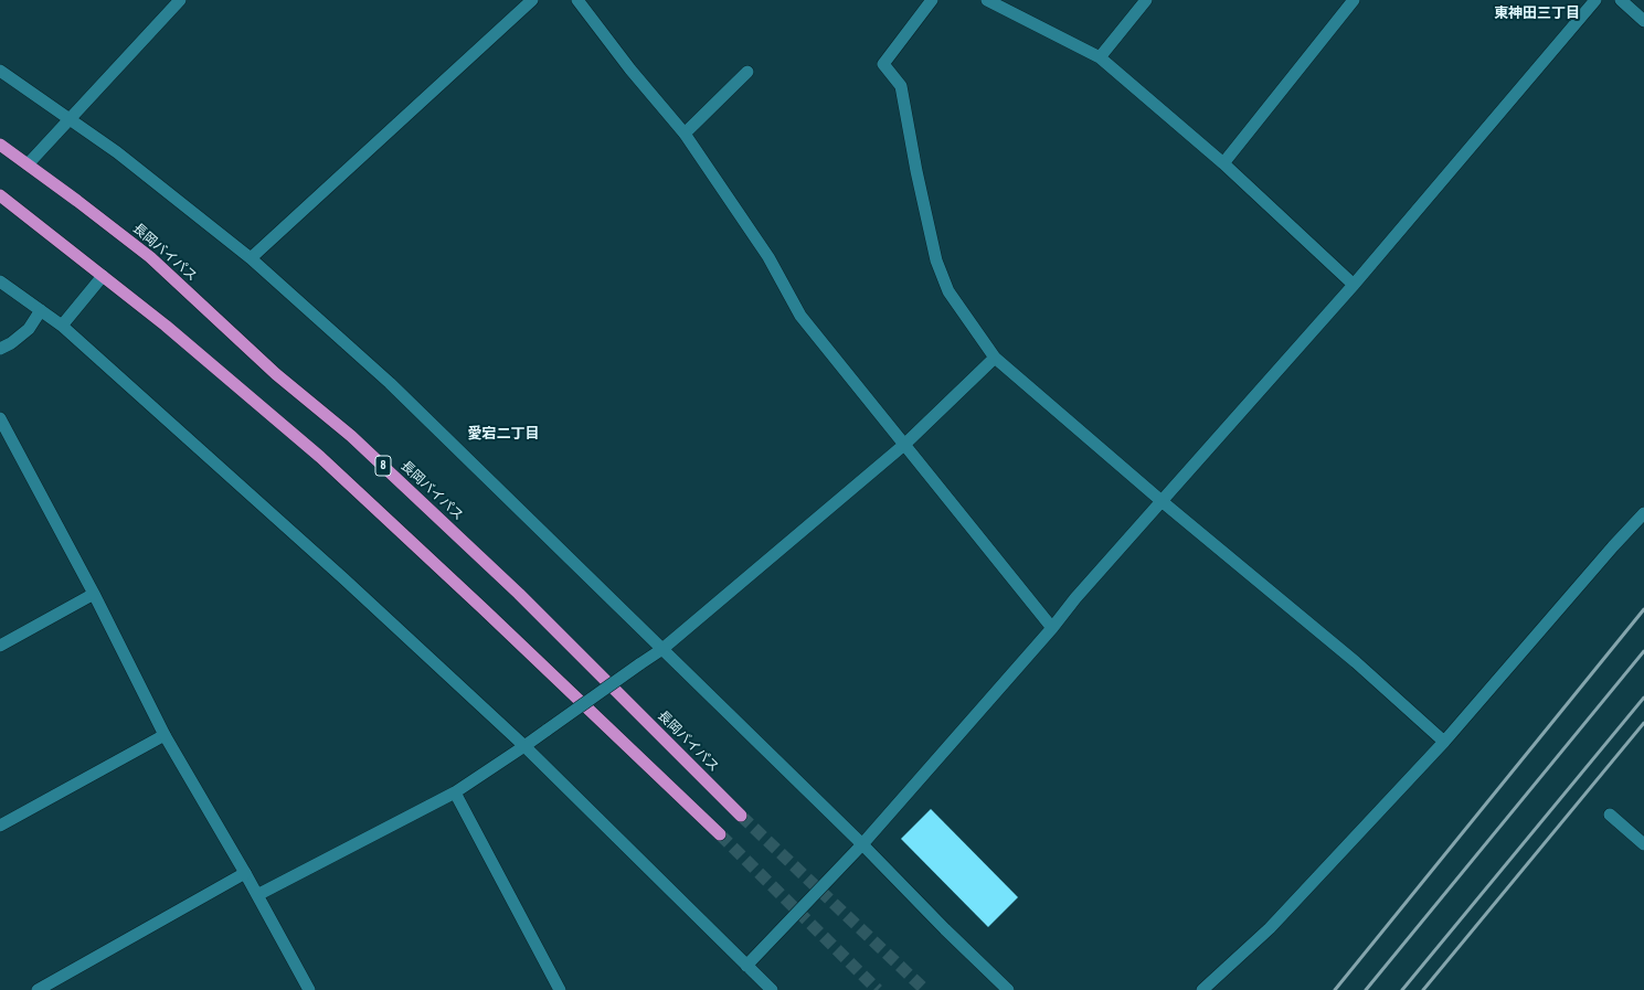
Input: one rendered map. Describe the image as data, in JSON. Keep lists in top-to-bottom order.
{
  "streets": {
    "highway": ["長岡バイパス", "8"]
  },
  "districts": ["東神田三丁目", "愛宕二丁目"]
}
